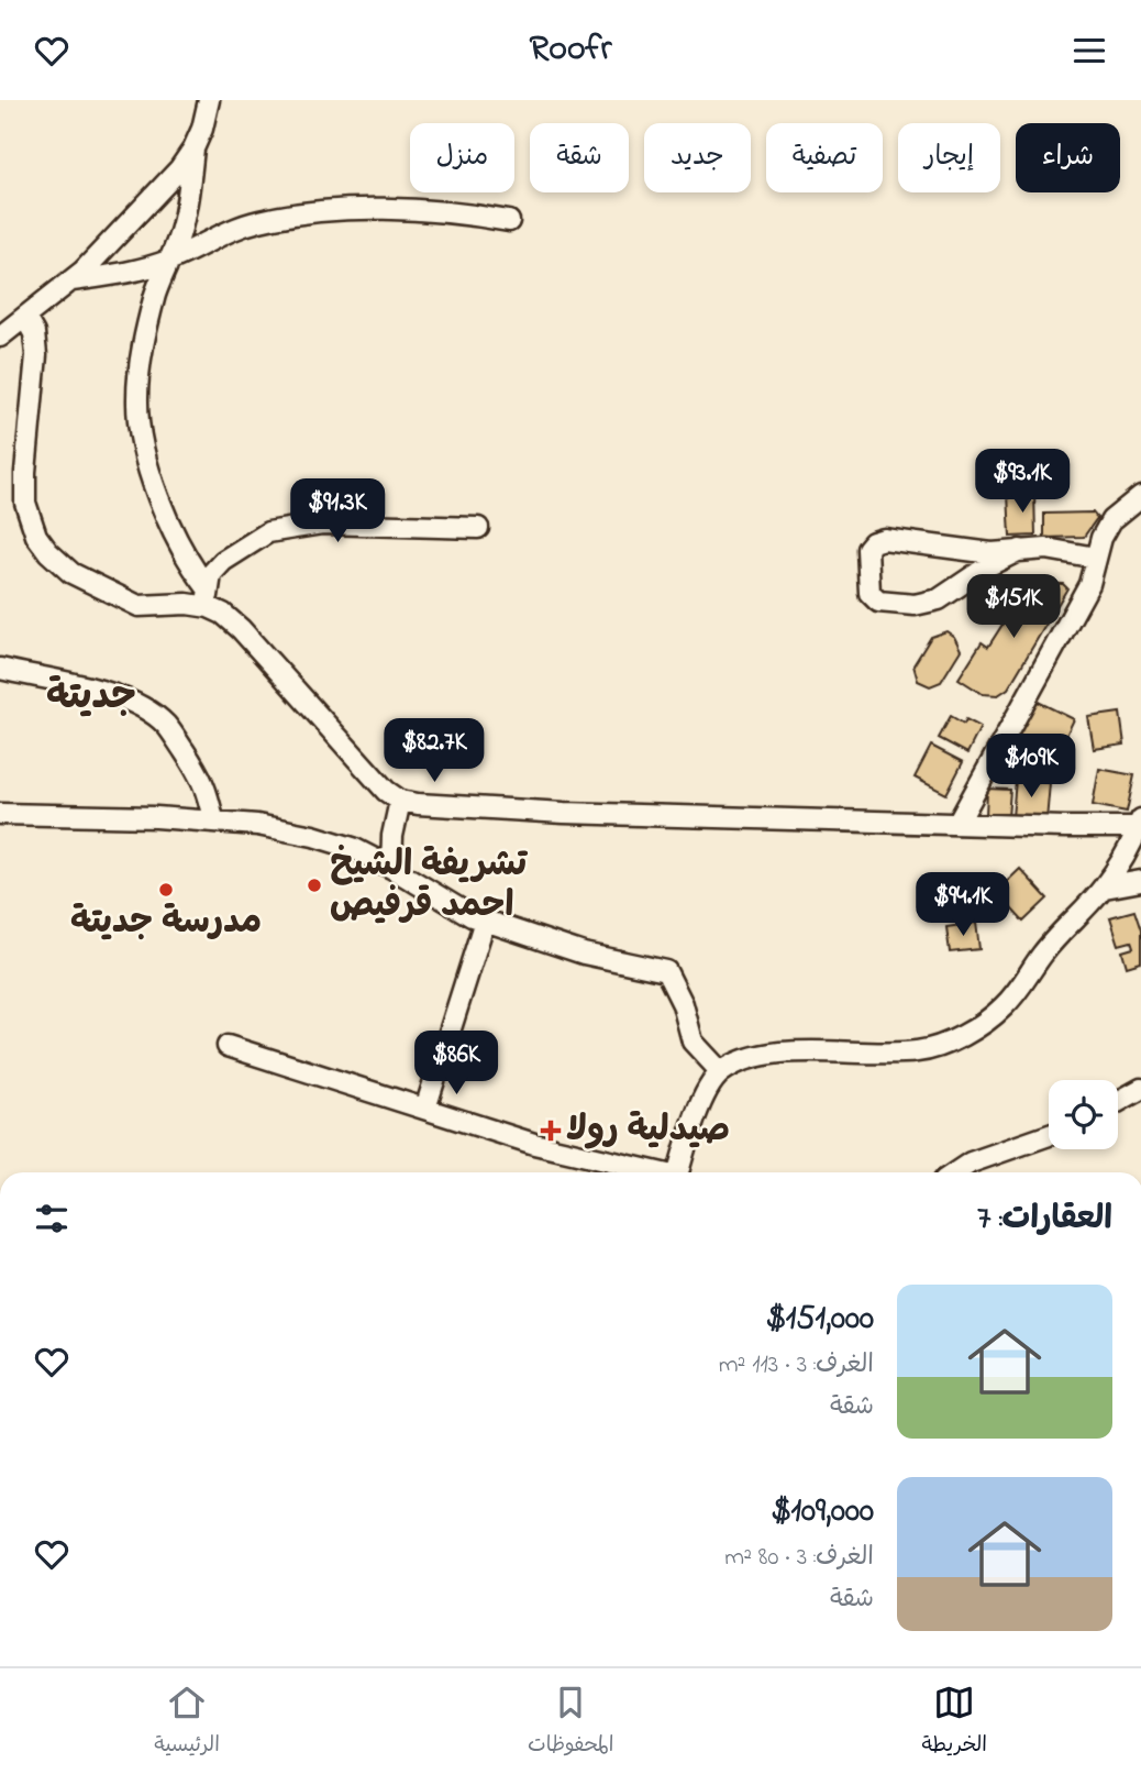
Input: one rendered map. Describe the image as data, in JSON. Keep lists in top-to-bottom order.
{
  "districts": ["جديتة"],
  "places": {
    "other": ["تشريفة الشيخ احمد قرفيص", "مدرسة جديتة"],
    "health": ["صيدلية رولا"]
  },
  "page": {
    "header": "Roofr",
    "chip": [
      "شراء",
      "إيجار",
      "تصفية",
      "جديد",
      "شقة",
      "منزل"
    ],
    "price": [
      "$93.1K",
      "$91.3K",
      "$151K",
      "$82.7K",
      "$109K",
      "$94.1K",
      "$86K"
    ],
    "heading": "العقارات: 7",
    "list": [
      {
        "name": "$151,000",
        "note": "الغرف: 3 · 113 m² · شقة"
      },
      {
        "name": "$109,000",
        "note": "الغرف: 3 · 80 m² · شقة"
      }
    ],
    "tabs": ["الخريطة", "المحفوظات", "الرئيسية"]
  }
}
